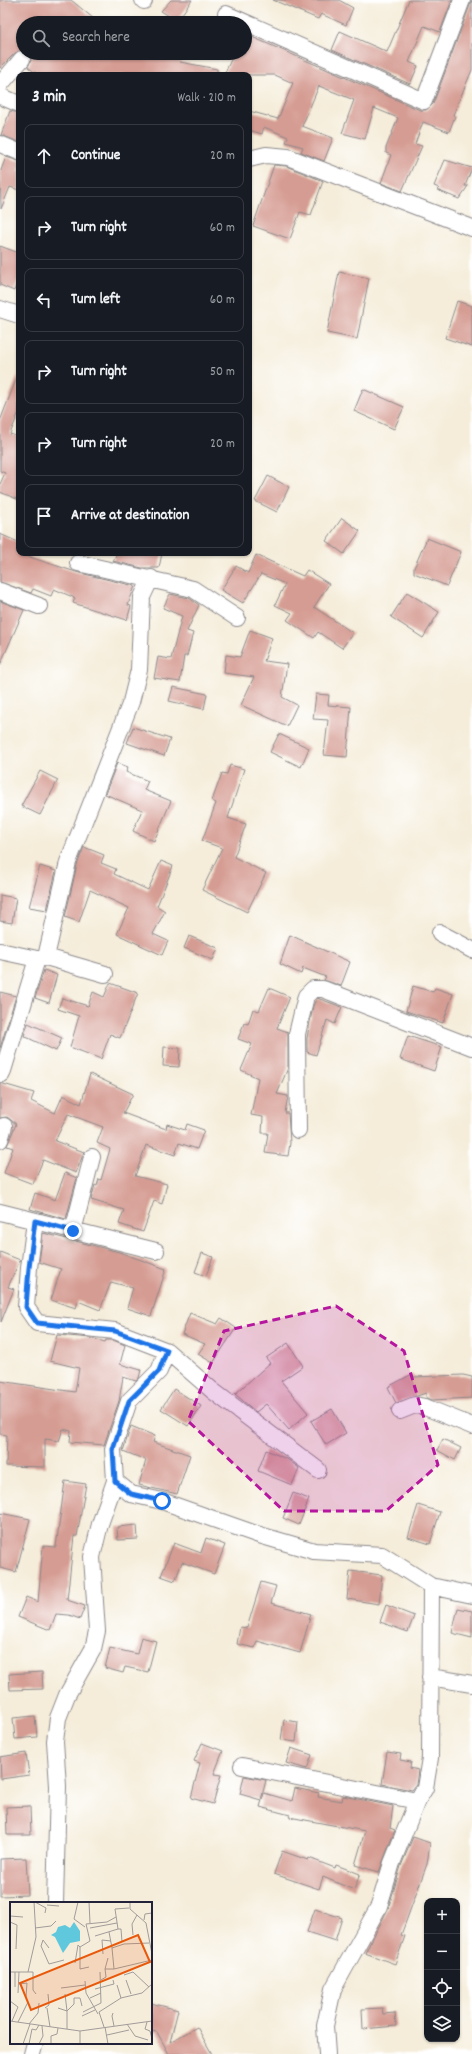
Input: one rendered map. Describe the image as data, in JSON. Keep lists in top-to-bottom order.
{
  "page": {
    "search": "Search here",
    "heading": ["3 min", "Walk · 210 m"],
    "list": [
      ["Continue", "20 m"],
      ["Turn right", "60 m"],
      ["Turn left", "60 m"],
      ["Turn right", "50 m"],
      ["Turn right", "20 m"],
      "Arrive at destination"
    ],
    "map_buttons": ["+", "−"]
  }
}
